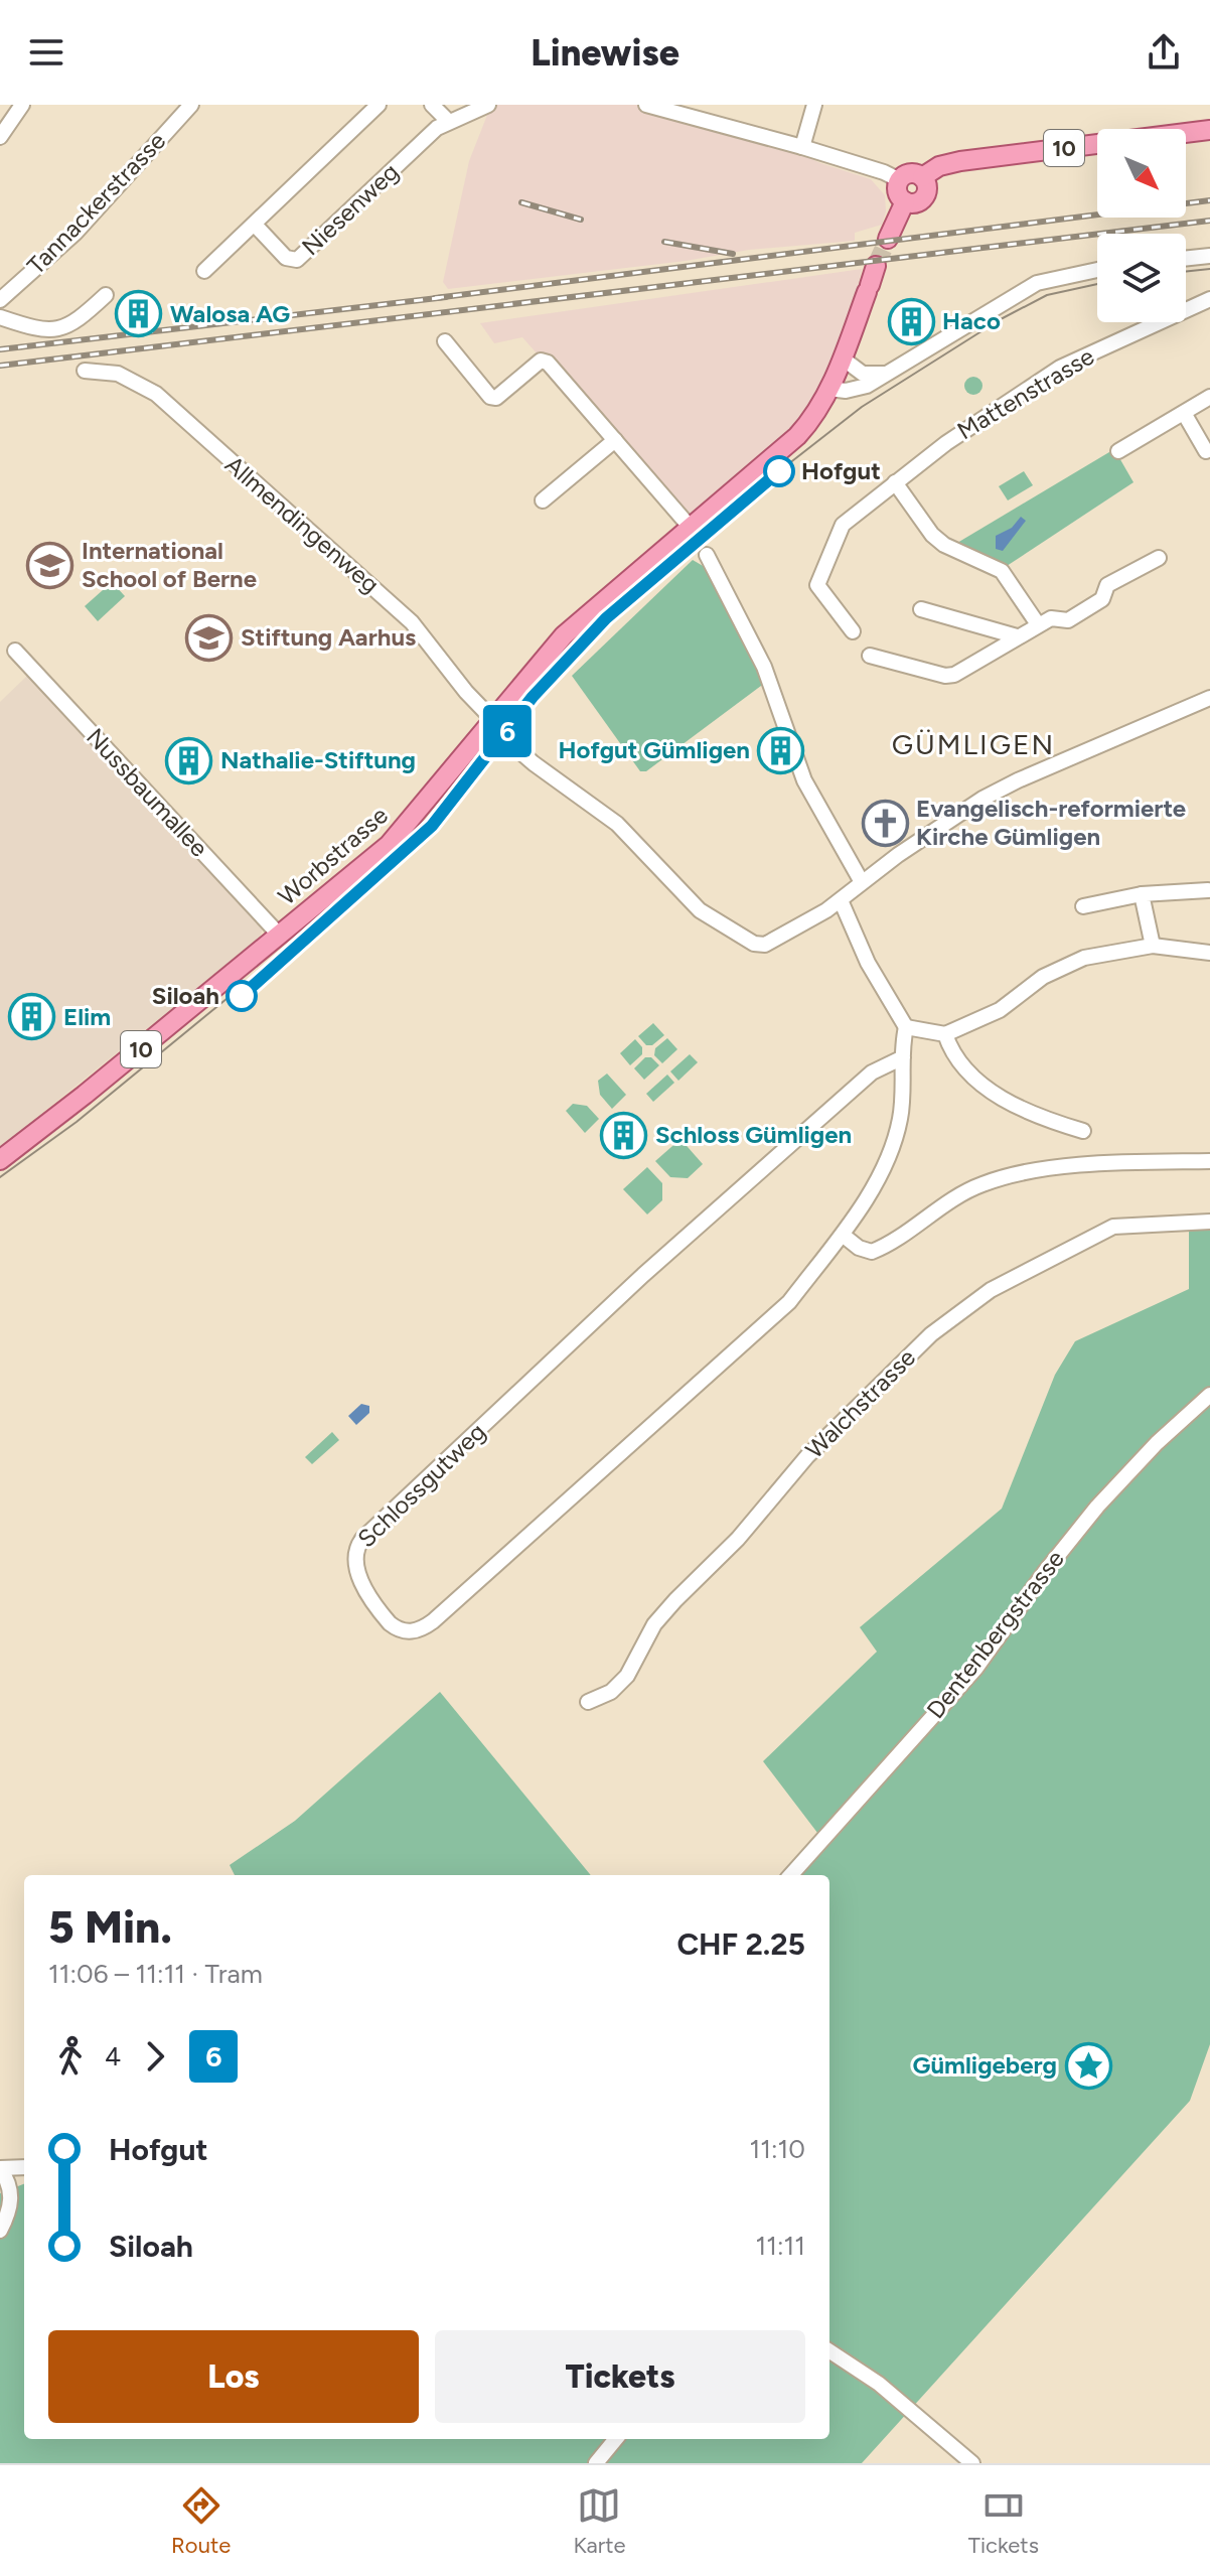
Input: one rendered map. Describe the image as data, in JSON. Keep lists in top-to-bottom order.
{
  "streets": {
    "main road": ["10", "Worbstrasse"],
    "street": [
      "Tannackerstrasse",
      "Niesenweg",
      "Mattenstrasse",
      "Allmendingenweg",
      "Nussbaumallee",
      "Walchstrasse",
      "Schlossgutweg",
      "Dentenbergstrasse"
    ]
  },
  "crossings": [
    ["Allmendingenweg", "Worbstrasse"],
    ["Nussbaumallee", "Worbstrasse"]
  ],
  "districts": ["GÜMLIGEN"],
  "places": {
    "building": [
      "Walosa AG",
      "Haco",
      "Hofgut Gümligen",
      "Nathalie-Stiftung",
      "Elim",
      "Schloss Gümligen"
    ],
    "other": ["Hofgut", "Siloah"],
    "school or university": ["International School of Berne", "Stiftung Aarhus"],
    "church": ["Evangelisch-reformierte Kirche Gümligen"],
    "place": ["Gümligeberg"]
  },
  "lines": ["tram line 6"],
  "north": "bottom right",
  "page": {
    "header": "Linewise",
    "on_map": "6",
    "heading": ["5 Min.", "11:06 – 11:11 · Tram", "CHF 2.25"],
    "legs": ["4", "6"],
    "list": [
      {
        "name": "Hofgut",
        "value": "11:10"
      },
      {
        "name": "Siloah",
        "value": "11:11"
      }
    ],
    "buttons": ["Los", "Tickets"],
    "tabs": ["Route", "Karte", "Tickets"]
  }
}
